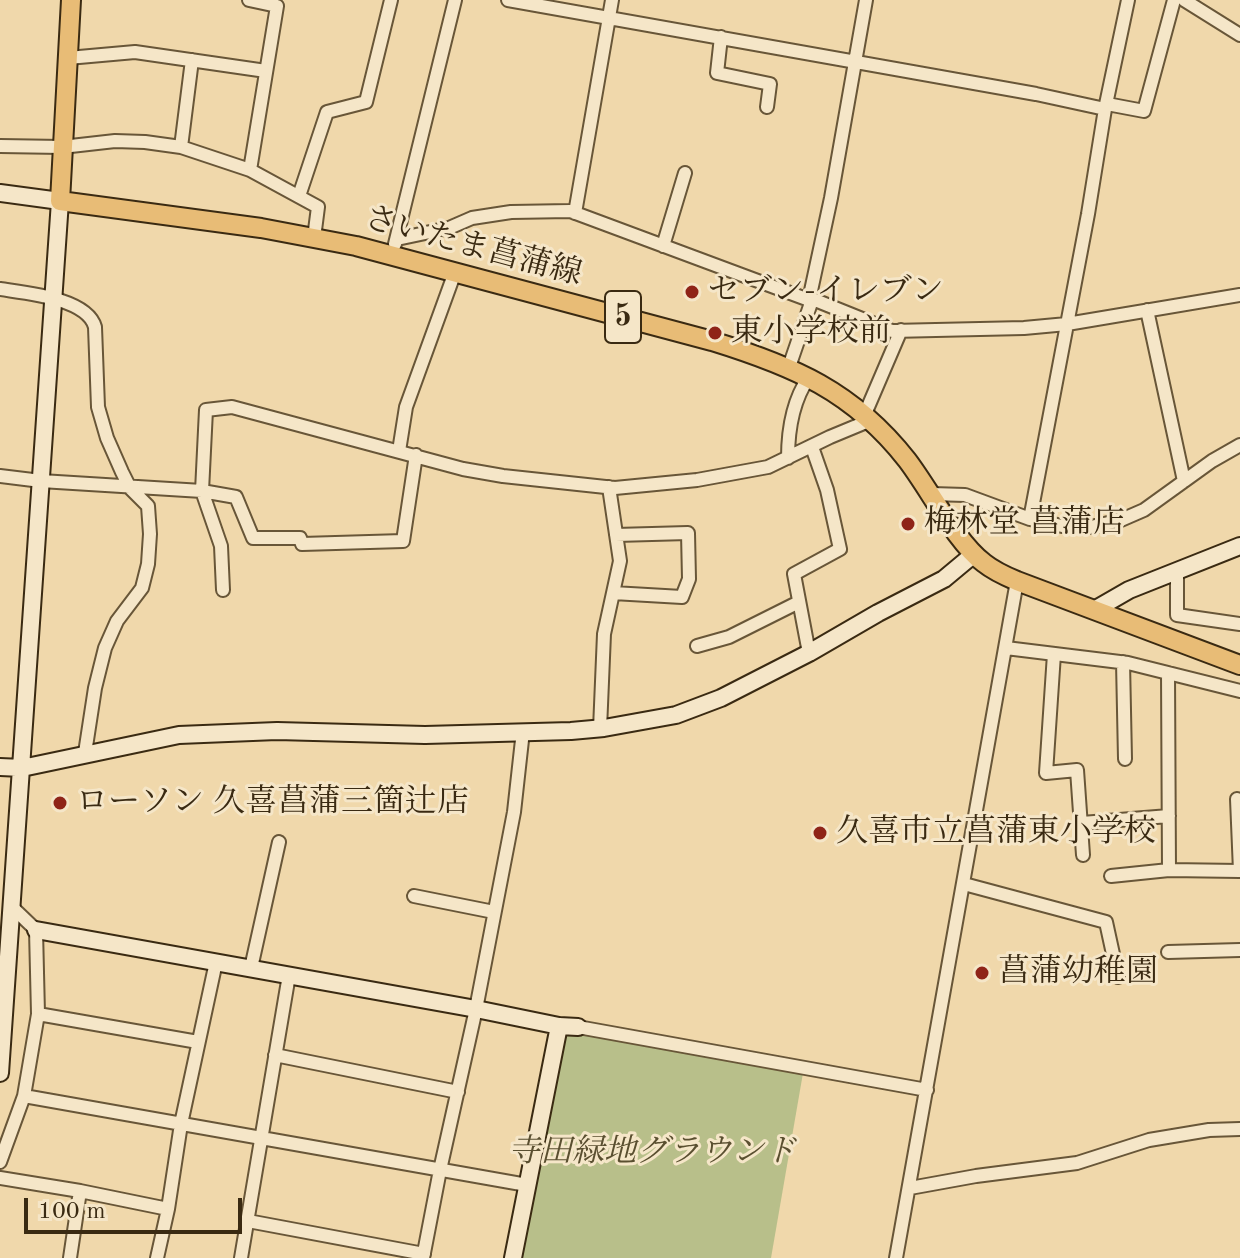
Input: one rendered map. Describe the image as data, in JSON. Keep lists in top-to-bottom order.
{
  "streets": {
    "main road": ["さいたま菖蒲線", "5"]
  },
  "parks": ["寺田緑地グラウンド"],
  "places": [
    "セブン-イレブン",
    "東小学校前",
    "梅林堂 菖蒲店",
    "ローソン 久喜菖蒲三箇辻店",
    "久喜市立菖蒲東小学校",
    "菖蒲幼稚園"
  ],
  "scale_bar": "100 m"
}
